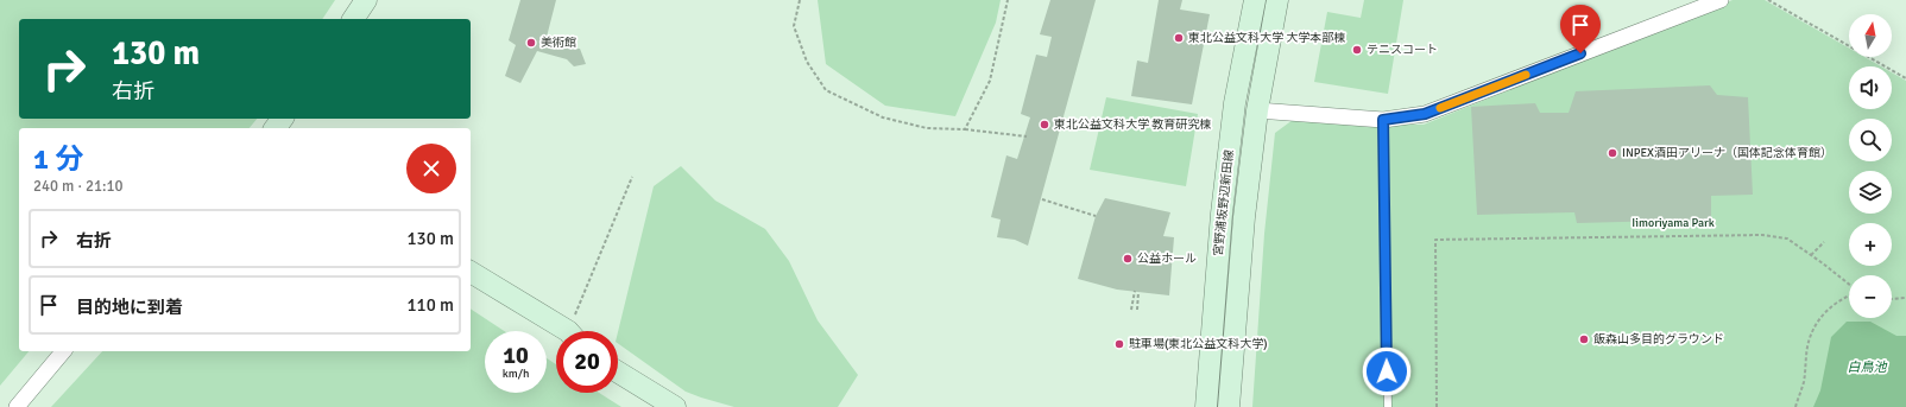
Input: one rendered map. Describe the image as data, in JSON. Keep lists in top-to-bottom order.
{
  "streets": {
    "main road": ["宮野浦坂野辺新田線"]
  },
  "water": ["白鳥池"],
  "parks": ["Iimoriyama Park"],
  "places": [
    "東北公益文科大学 大学本部棟",
    "美術館",
    "テニスコート",
    "東北公益文科大学 教育研究棟",
    "INPEX酒田アリーナ（国体記念体育館）",
    "公益ホール",
    "飯森山多目的グラウンド",
    "駐車場(東北公益文科大学)"
  ],
  "north": "top",
  "page": {
    "map_buttons": ["+", "−"],
    "turn": ["130 m", "右折"],
    "heading": ["1 分", "240 m · 21:10"],
    "list": [
      {
        "name": "右折",
        "value": "130 m"
      },
      {
        "name": "目的地に到着",
        "value": "110 m"
      }
    ],
    "speed": "10 km/h",
    "limit": "20"
  }
}
